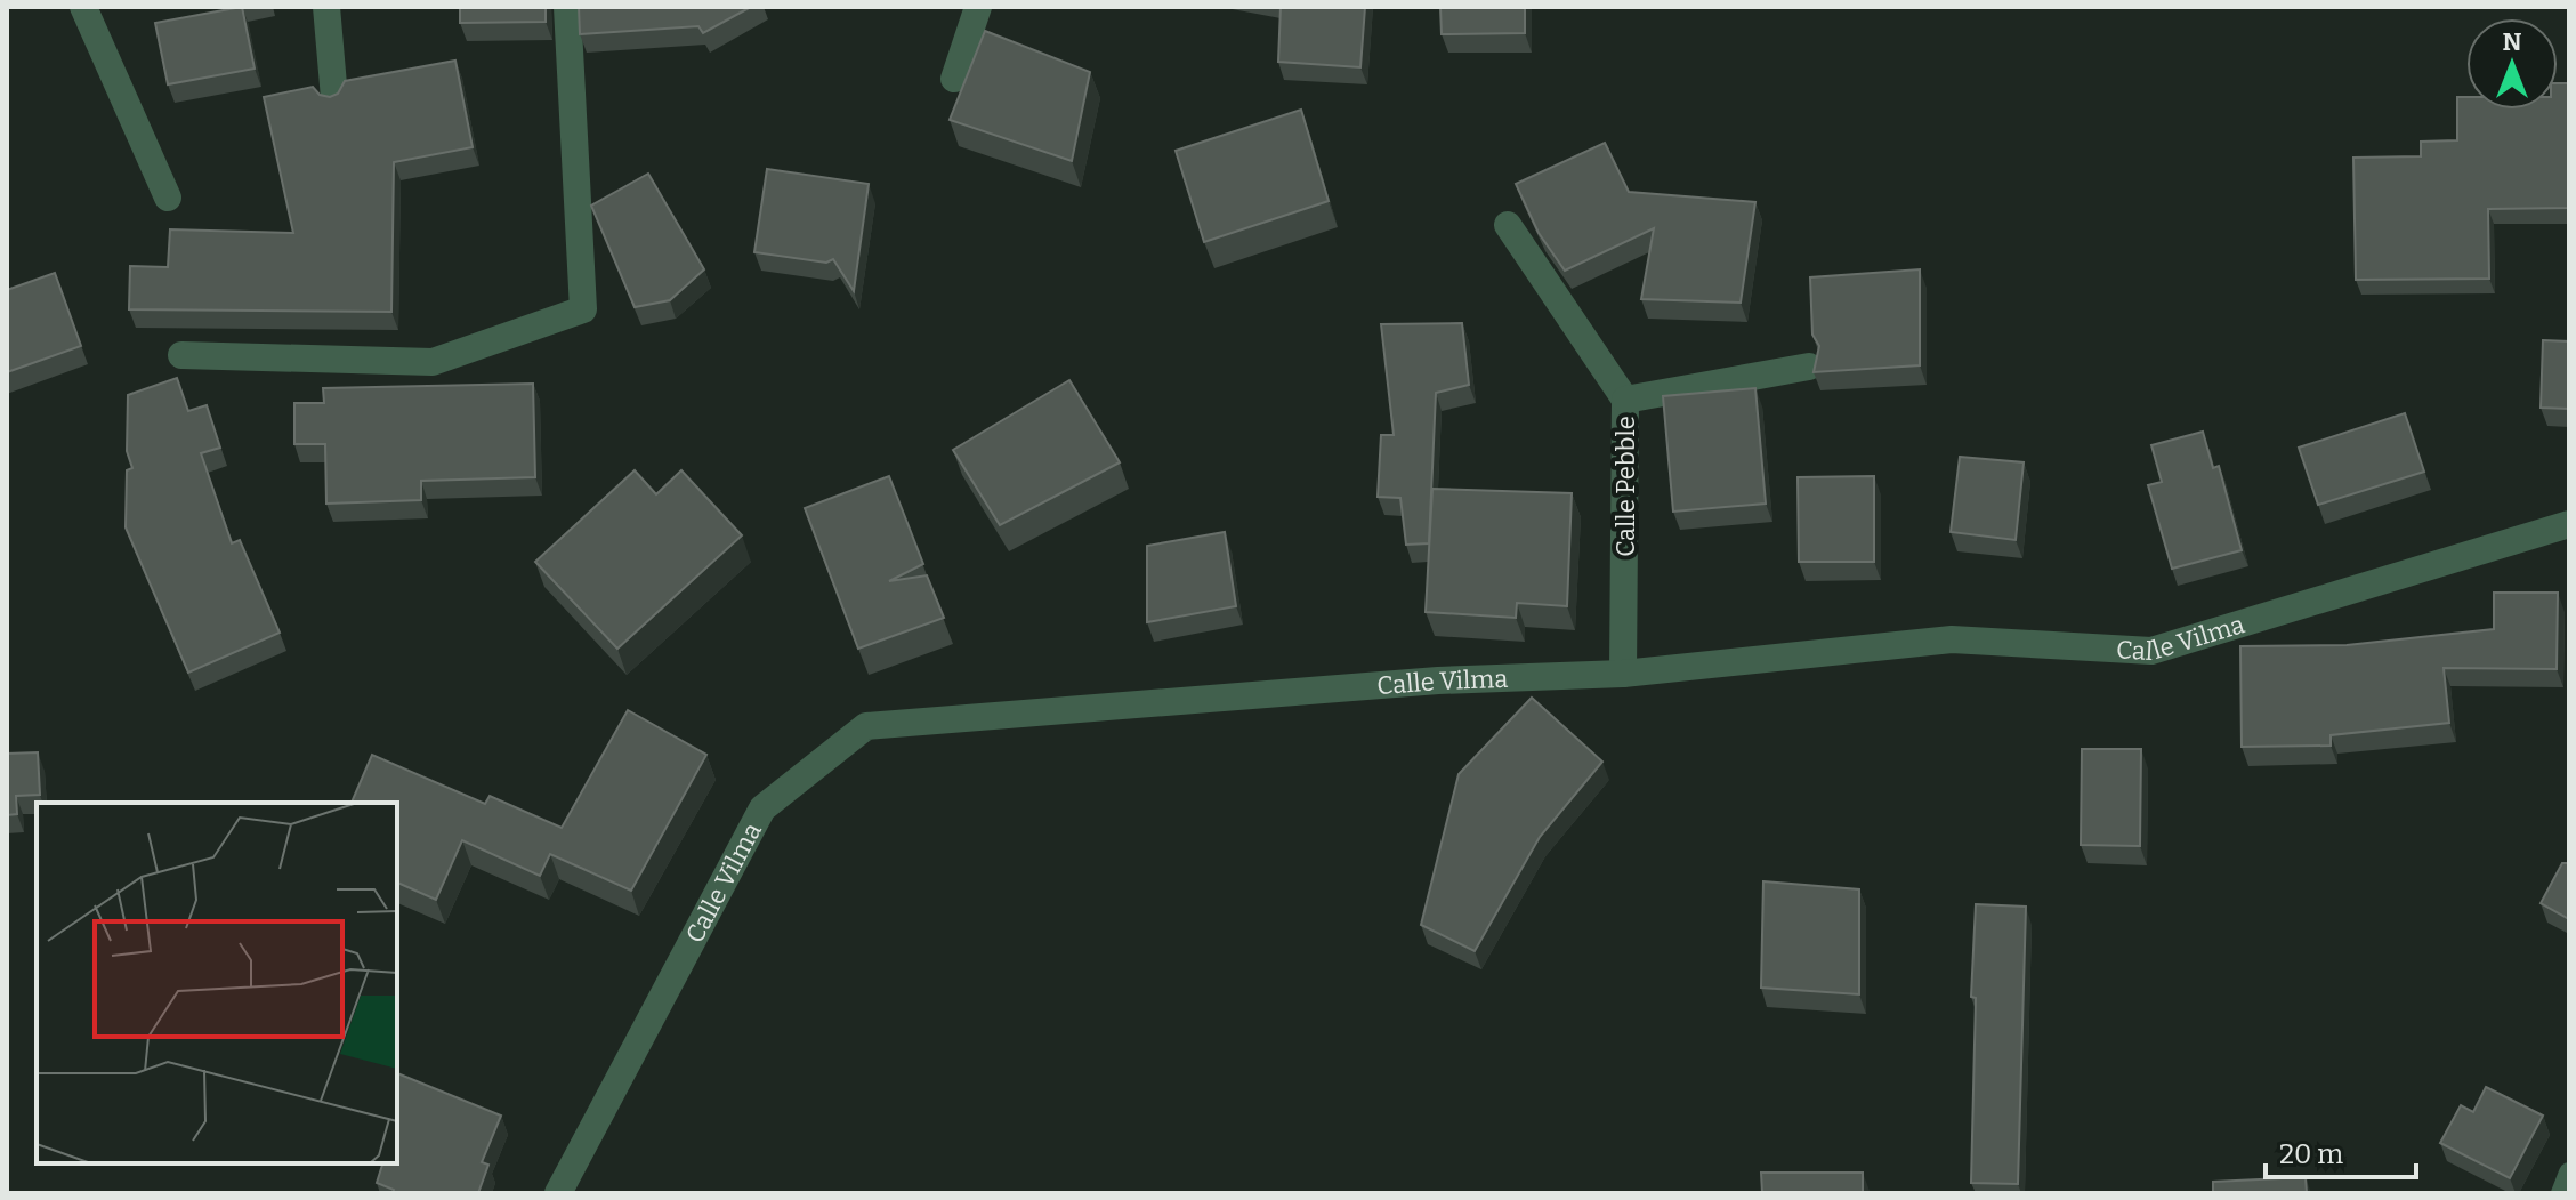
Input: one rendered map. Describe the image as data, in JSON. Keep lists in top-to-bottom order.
{
  "streets": {
    "street": ["Calle Pebble", "Calle Vilma"]
  },
  "crossings": [
    ["Calle Pebble", "Calle Vilma"]
  ],
  "scale_bar": "20 m",
  "north": "top"
}
